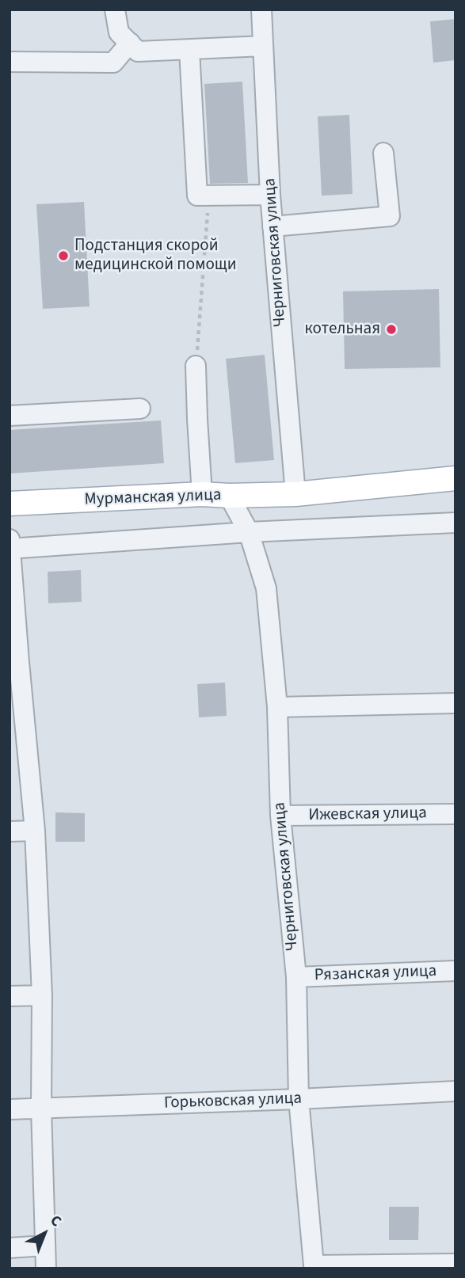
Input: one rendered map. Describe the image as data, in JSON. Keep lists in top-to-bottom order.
{
  "streets": {
    "main road": ["Мурманская улица"],
    "street": [
      "Черниговская улица",
      "Ижевская улица",
      "Рязанская улица",
      "Горьковская улица"
    ]
  },
  "crossings": [
    ["Черниговская улица", "Мурманская улица"],
    ["Черниговская улица", "Ижевская улица"],
    ["Черниговская улица", "Рязанская улица"],
    ["Черниговская улица", "Горьковская улица"]
  ],
  "places": ["Подстанция скорой медицинской помощи", "котельная"],
  "north": "top right"
}
